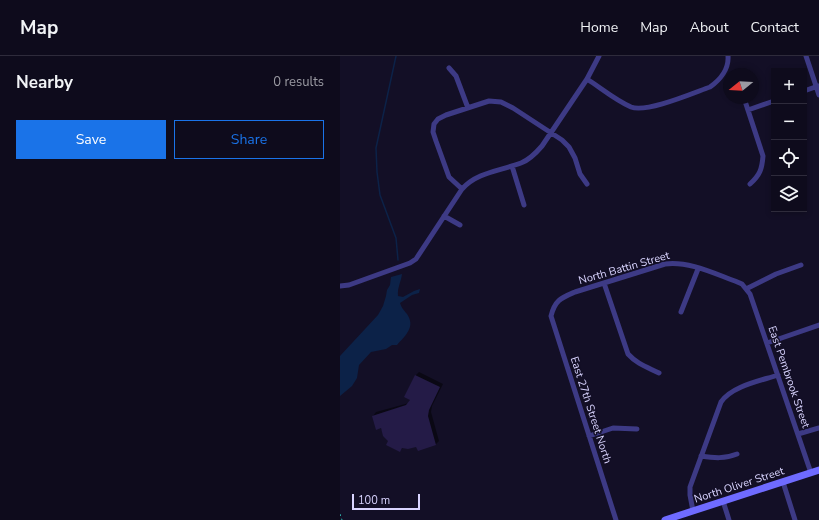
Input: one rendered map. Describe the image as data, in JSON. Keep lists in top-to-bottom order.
{
  "streets": {
    "main road": ["North Oliver Street"],
    "street": ["North Battin Street", "East Pembrook Street", "East 27th Street North"]
  },
  "crossings": [
    ["North Battin Street", "East Pembrook Street"],
    ["North Battin Street", "East 27th Street North"],
    ["East Pembrook Street", "North Oliver Street"]
  ],
  "scale_bar": "100 m",
  "north": "left",
  "page": {
    "header": "Map",
    "nav": [
      "Home",
      "Map",
      "About",
      "Contact"
    ],
    "heading": ["Nearby", "0 results"],
    "map_buttons": ["+", "−"],
    "buttons": ["Save", "Share"],
    "scale": "100 m"
  }
}
